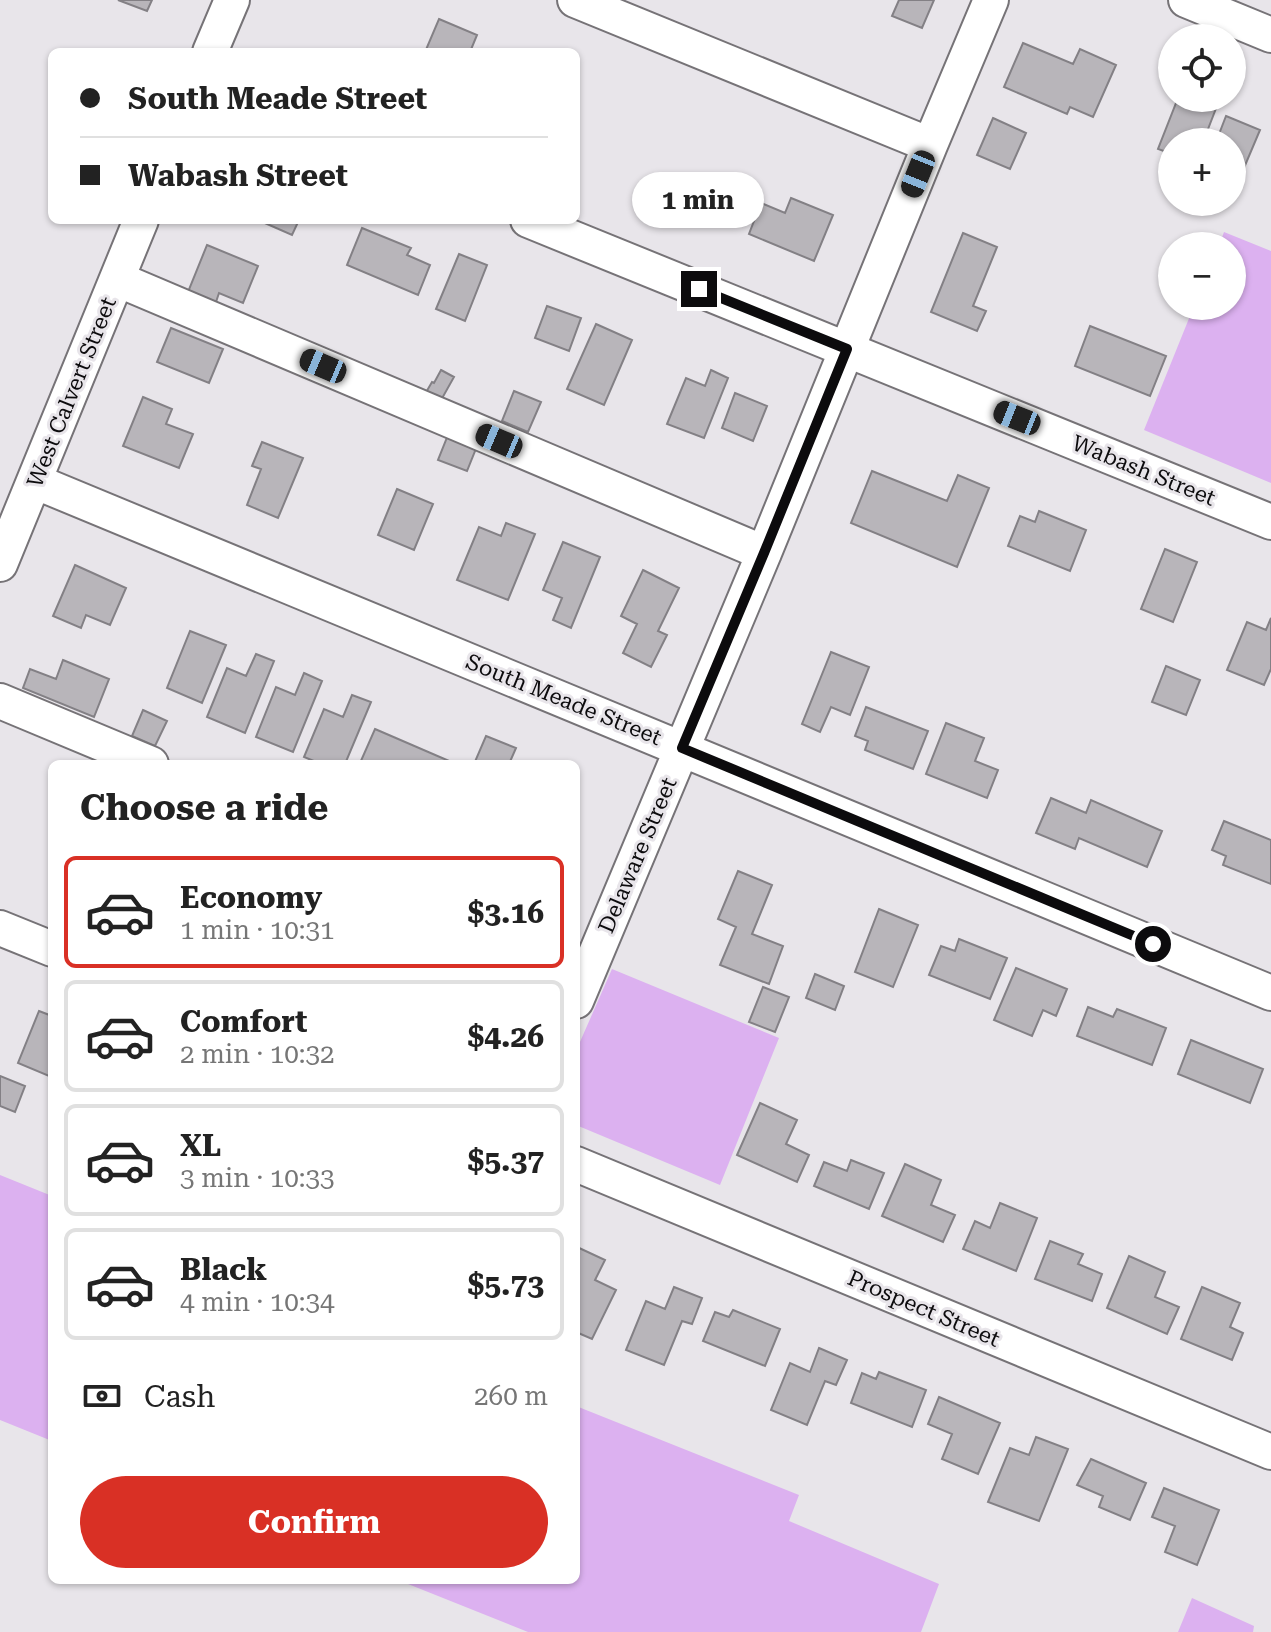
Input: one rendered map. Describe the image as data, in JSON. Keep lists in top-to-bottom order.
{
  "streets": {
    "street": [
      "West Calvert Street",
      "Wabash Street",
      "South Meade Street",
      "Delaware Street",
      "Prospect Street"
    ]
  },
  "crossings": [
    ["West Calvert Street", "South Meade Street"],
    ["Wabash Street", "Delaware Street"],
    ["South Meade Street", "Delaware Street"]
  ],
  "page": {
    "map_buttons": ["+", "−"],
    "banner": ["South Meade Street", "Wabash Street"],
    "bubble": "1 min",
    "heading": "Choose a ride",
    "list": [
      {
        "name": "Economy",
        "note": "1 min · 10:31",
        "value": "$3.16"
      },
      {
        "name": "Comfort",
        "note": "2 min · 10:32",
        "value": "$4.26"
      },
      {
        "name": "XL",
        "note": "3 min · 10:33",
        "value": "$5.37"
      },
      {
        "name": "Black",
        "note": "4 min · 10:34",
        "value": "$5.73"
      }
    ],
    "pay": ["Cash", "260 m"],
    "buttons": "Confirm"
  }
}
